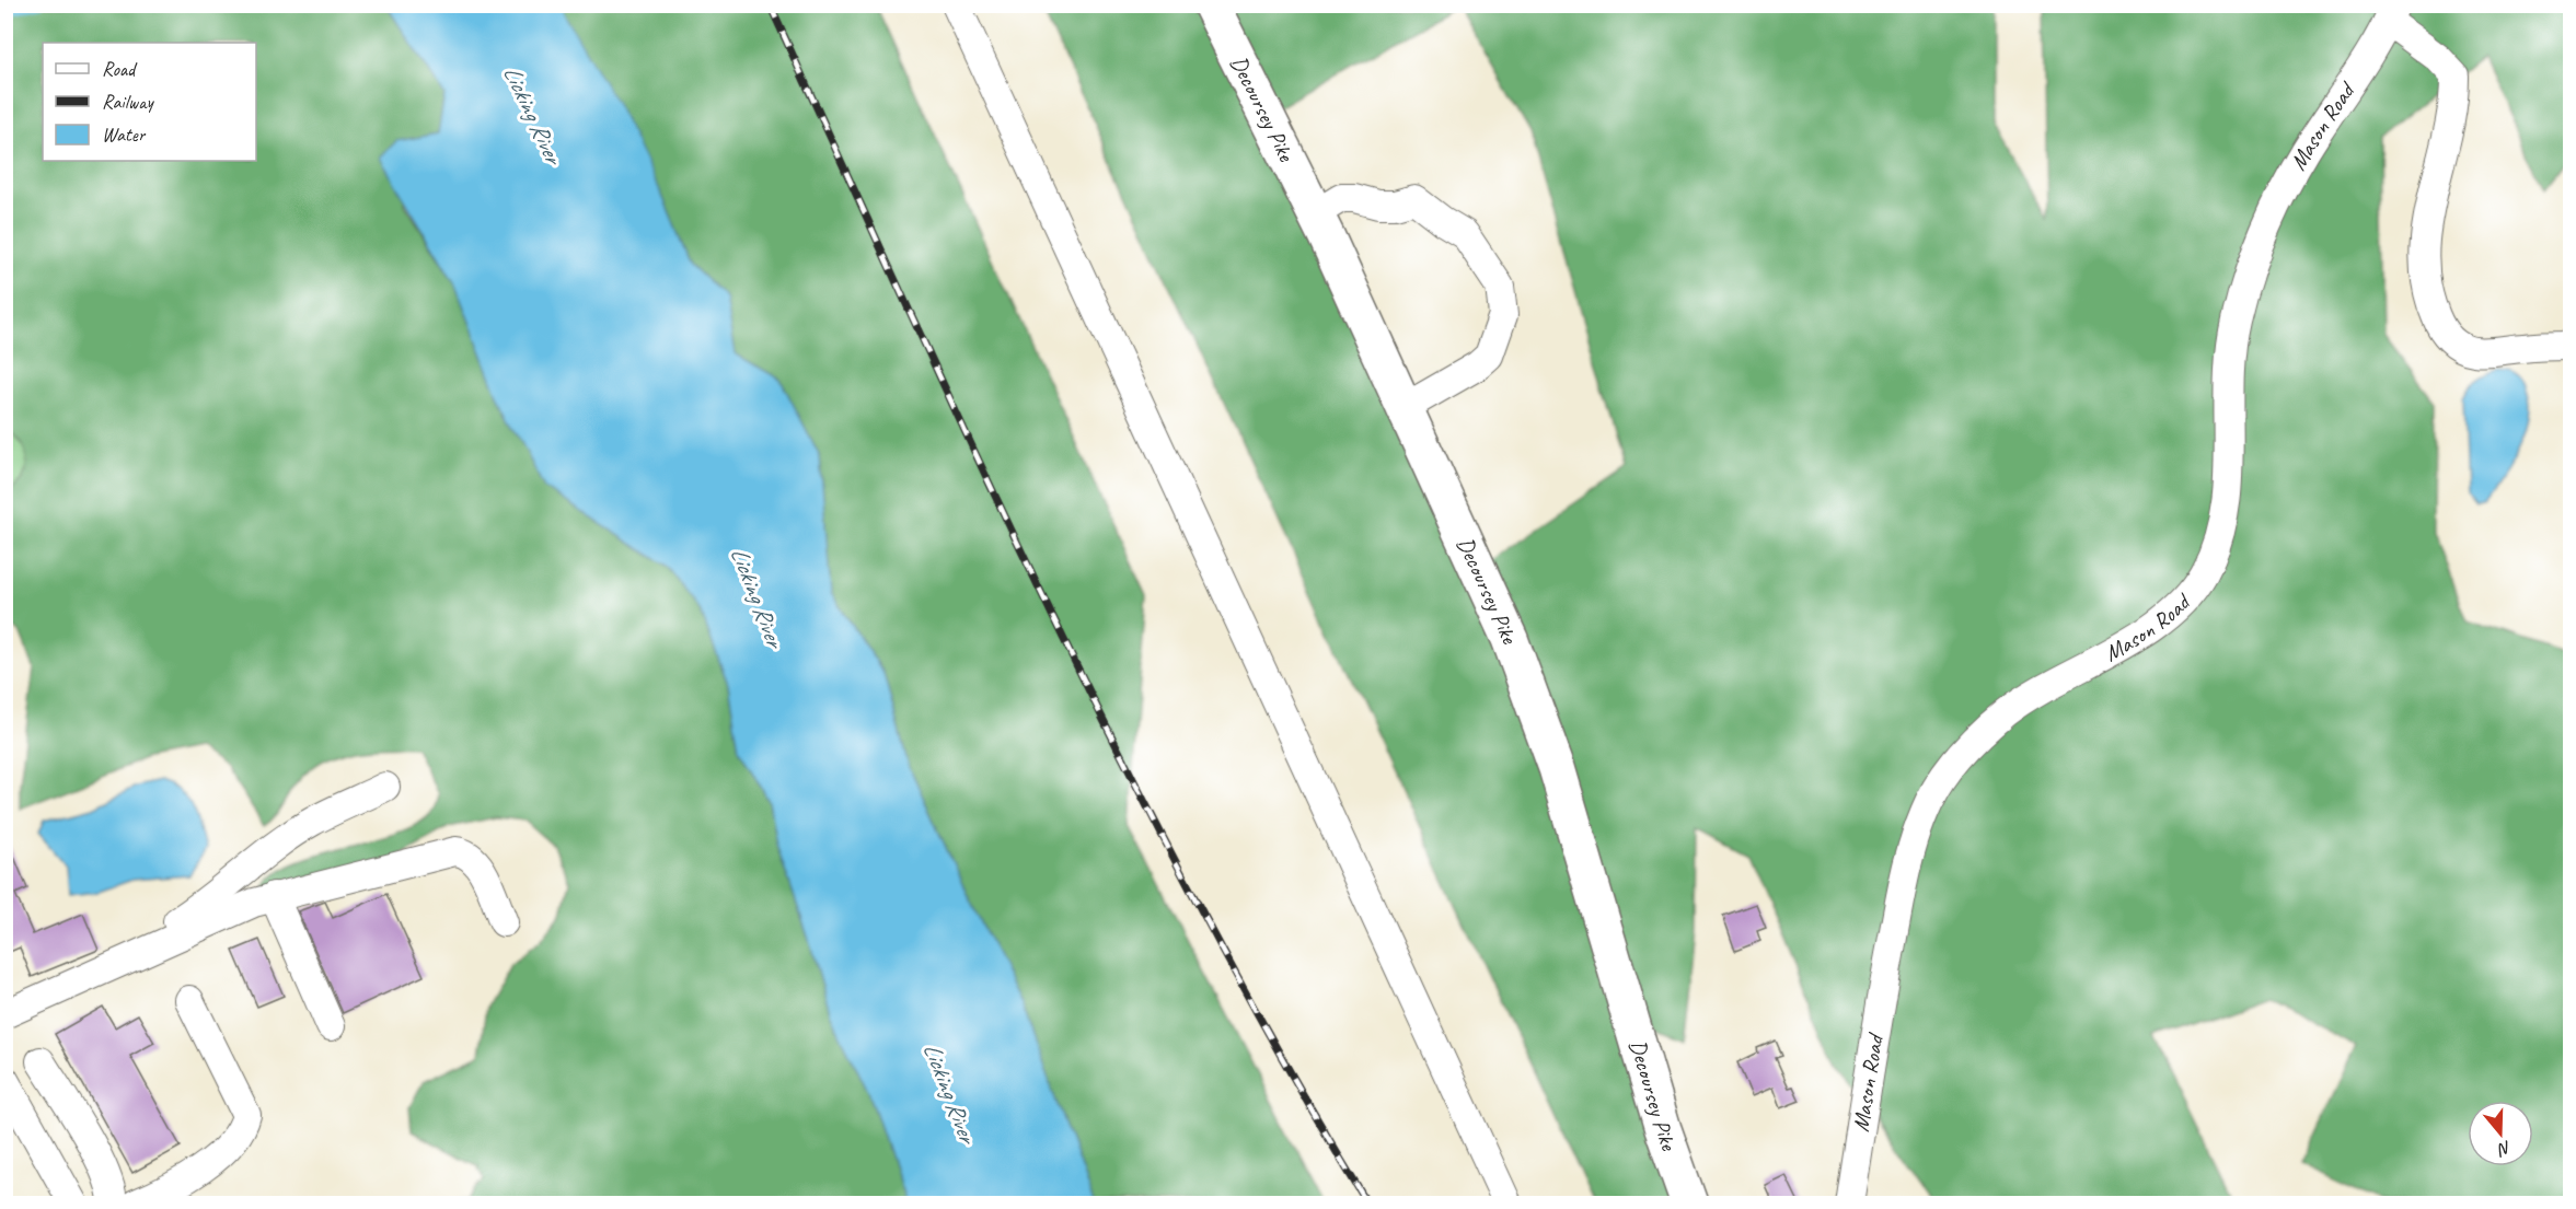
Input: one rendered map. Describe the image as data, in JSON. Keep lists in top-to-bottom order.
{
  "streets": {
    "main road": ["Decoursey Pike"],
    "street": ["Mason Road"]
  },
  "water": ["Licking River"],
  "legend": ["Road", "Railway", "Water"],
  "north": "bottom"
}
